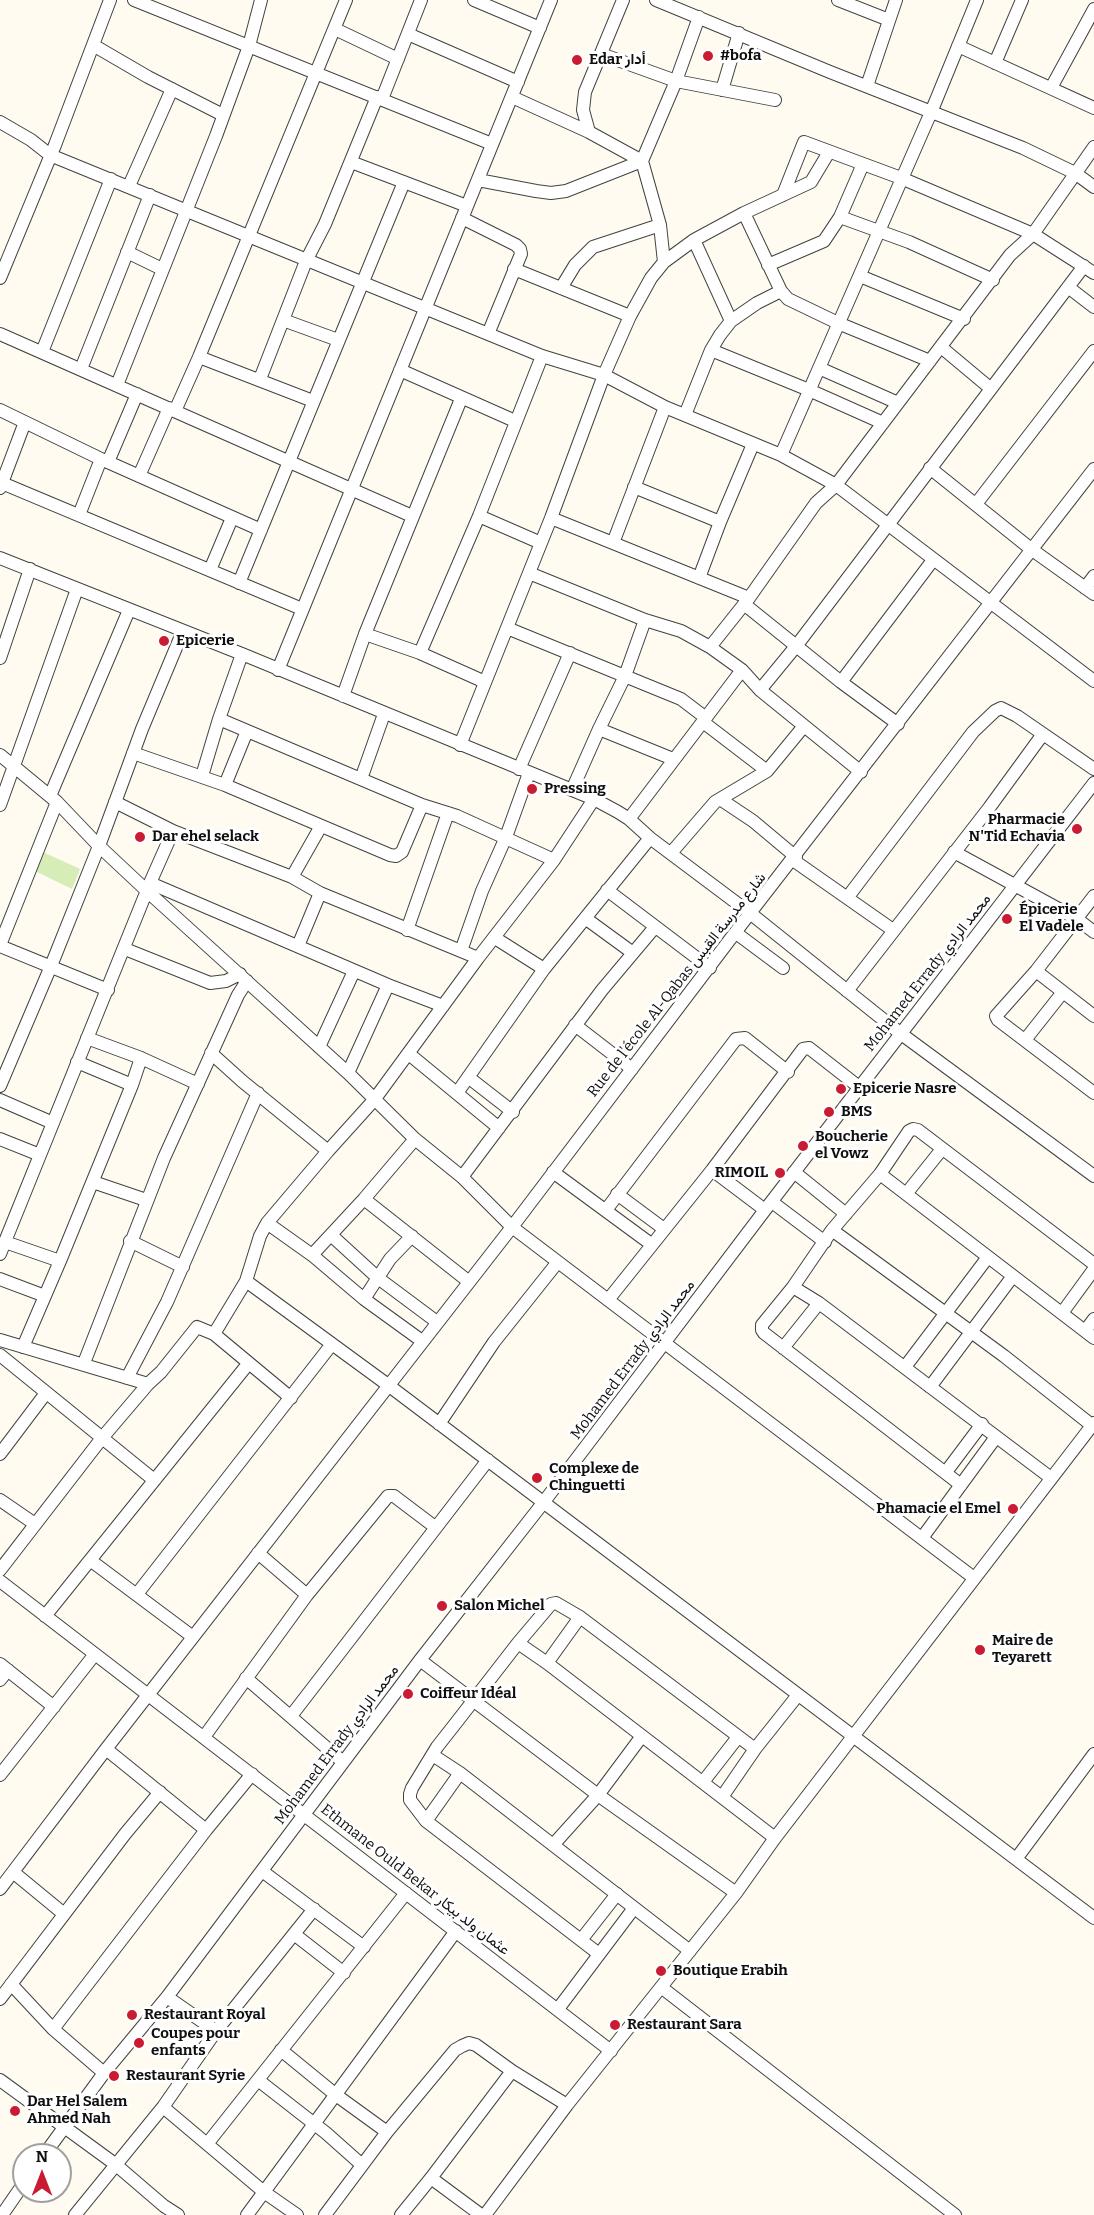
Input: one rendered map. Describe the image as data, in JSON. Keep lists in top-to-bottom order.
{
  "streets": {
    "street": ["Mohamed Errady محمد الرادي", "Rue de l'école Al-Qabas شارع مدرسة القبس", "Ethmane Ould Bekar عثمان ولد بيكار"]
  },
  "crossings": [
    ["Mohamed Errady محمد الرادي", "Ethmane Ould Bekar عثمان ولد بيكار"],
    ["Rue de l'école Al-Qabas شارع مدرسة القبس", "Ethmane Ould Bekar عثمان ولد بيكار"]
  ],
  "places": [
    "#bofa",
    "Edar أدار",
    "Epicerie",
    "Pressing",
    "Pharmacie N'Tid Echavia",
    "Dar ehel selack",
    "Épicerie El Vadele",
    "Epicerie Nasre",
    "BMS",
    "Boucherie el Vowz",
    "RIMOIL",
    "Complexe de Chinguetti",
    "Phamacie el Emel",
    "Salon Michel",
    "Maire de Teyarett",
    "Coiffeur Idéal",
    "Boutique Erabih",
    "Restaurant Royal",
    "Restaurant Sara",
    "Coupes pour enfants",
    "Restaurant Syrie",
    "Dar Hel Salem Ahmed Nah"
  ],
  "north": "top"
}
